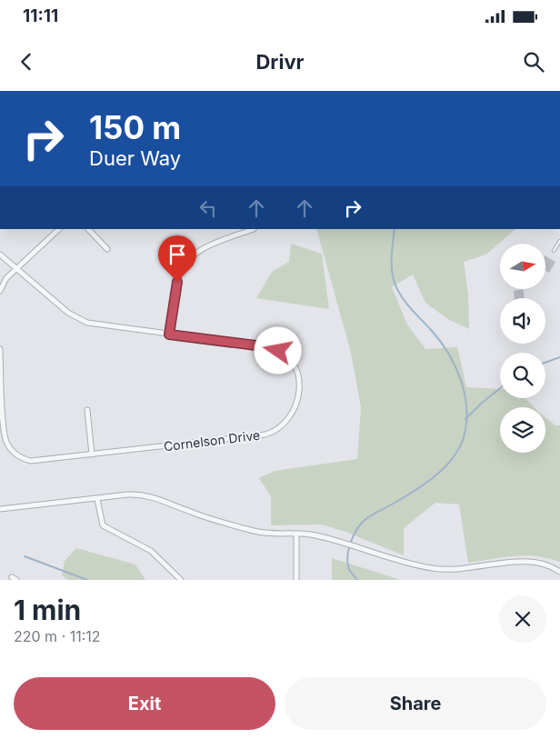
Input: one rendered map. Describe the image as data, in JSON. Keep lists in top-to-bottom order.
{
  "streets": {
    "street": ["Cornelson Drive"]
  },
  "north": "right",
  "page": {
    "status": "11:11",
    "header": "Drivr",
    "turn": ["150 m", "Duer Way"],
    "heading": ["1 min", "220 m · 11:12"],
    "buttons": ["Exit", "Share"]
  }
}
